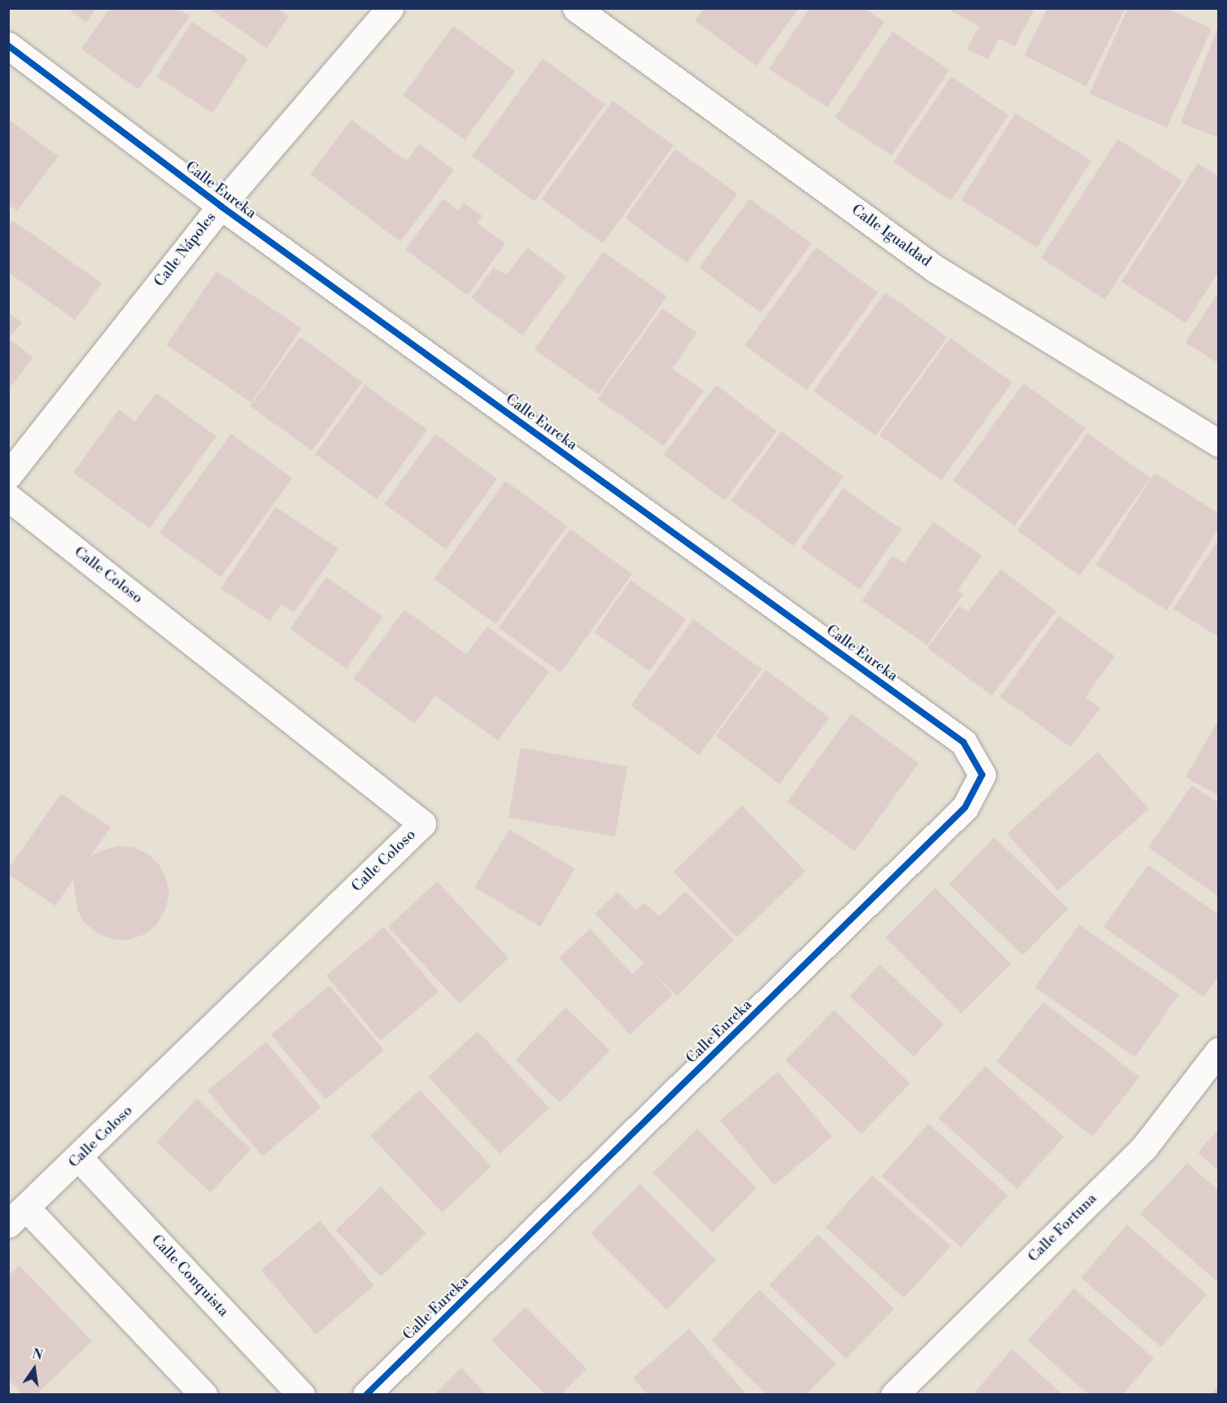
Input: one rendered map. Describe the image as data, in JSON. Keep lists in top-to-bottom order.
{
  "streets": {
    "street": [
      "Calle Eureka",
      "Calle Igualdad",
      "Calle Nápoles",
      "Calle Coloso",
      "Calle Fortuna",
      "Calle Conquista"
    ]
  },
  "crossings": [
    ["Calle Eureka", "Calle Nápoles"],
    ["Calle Coloso", "Calle Conquista"]
  ],
  "north": "top"
}
